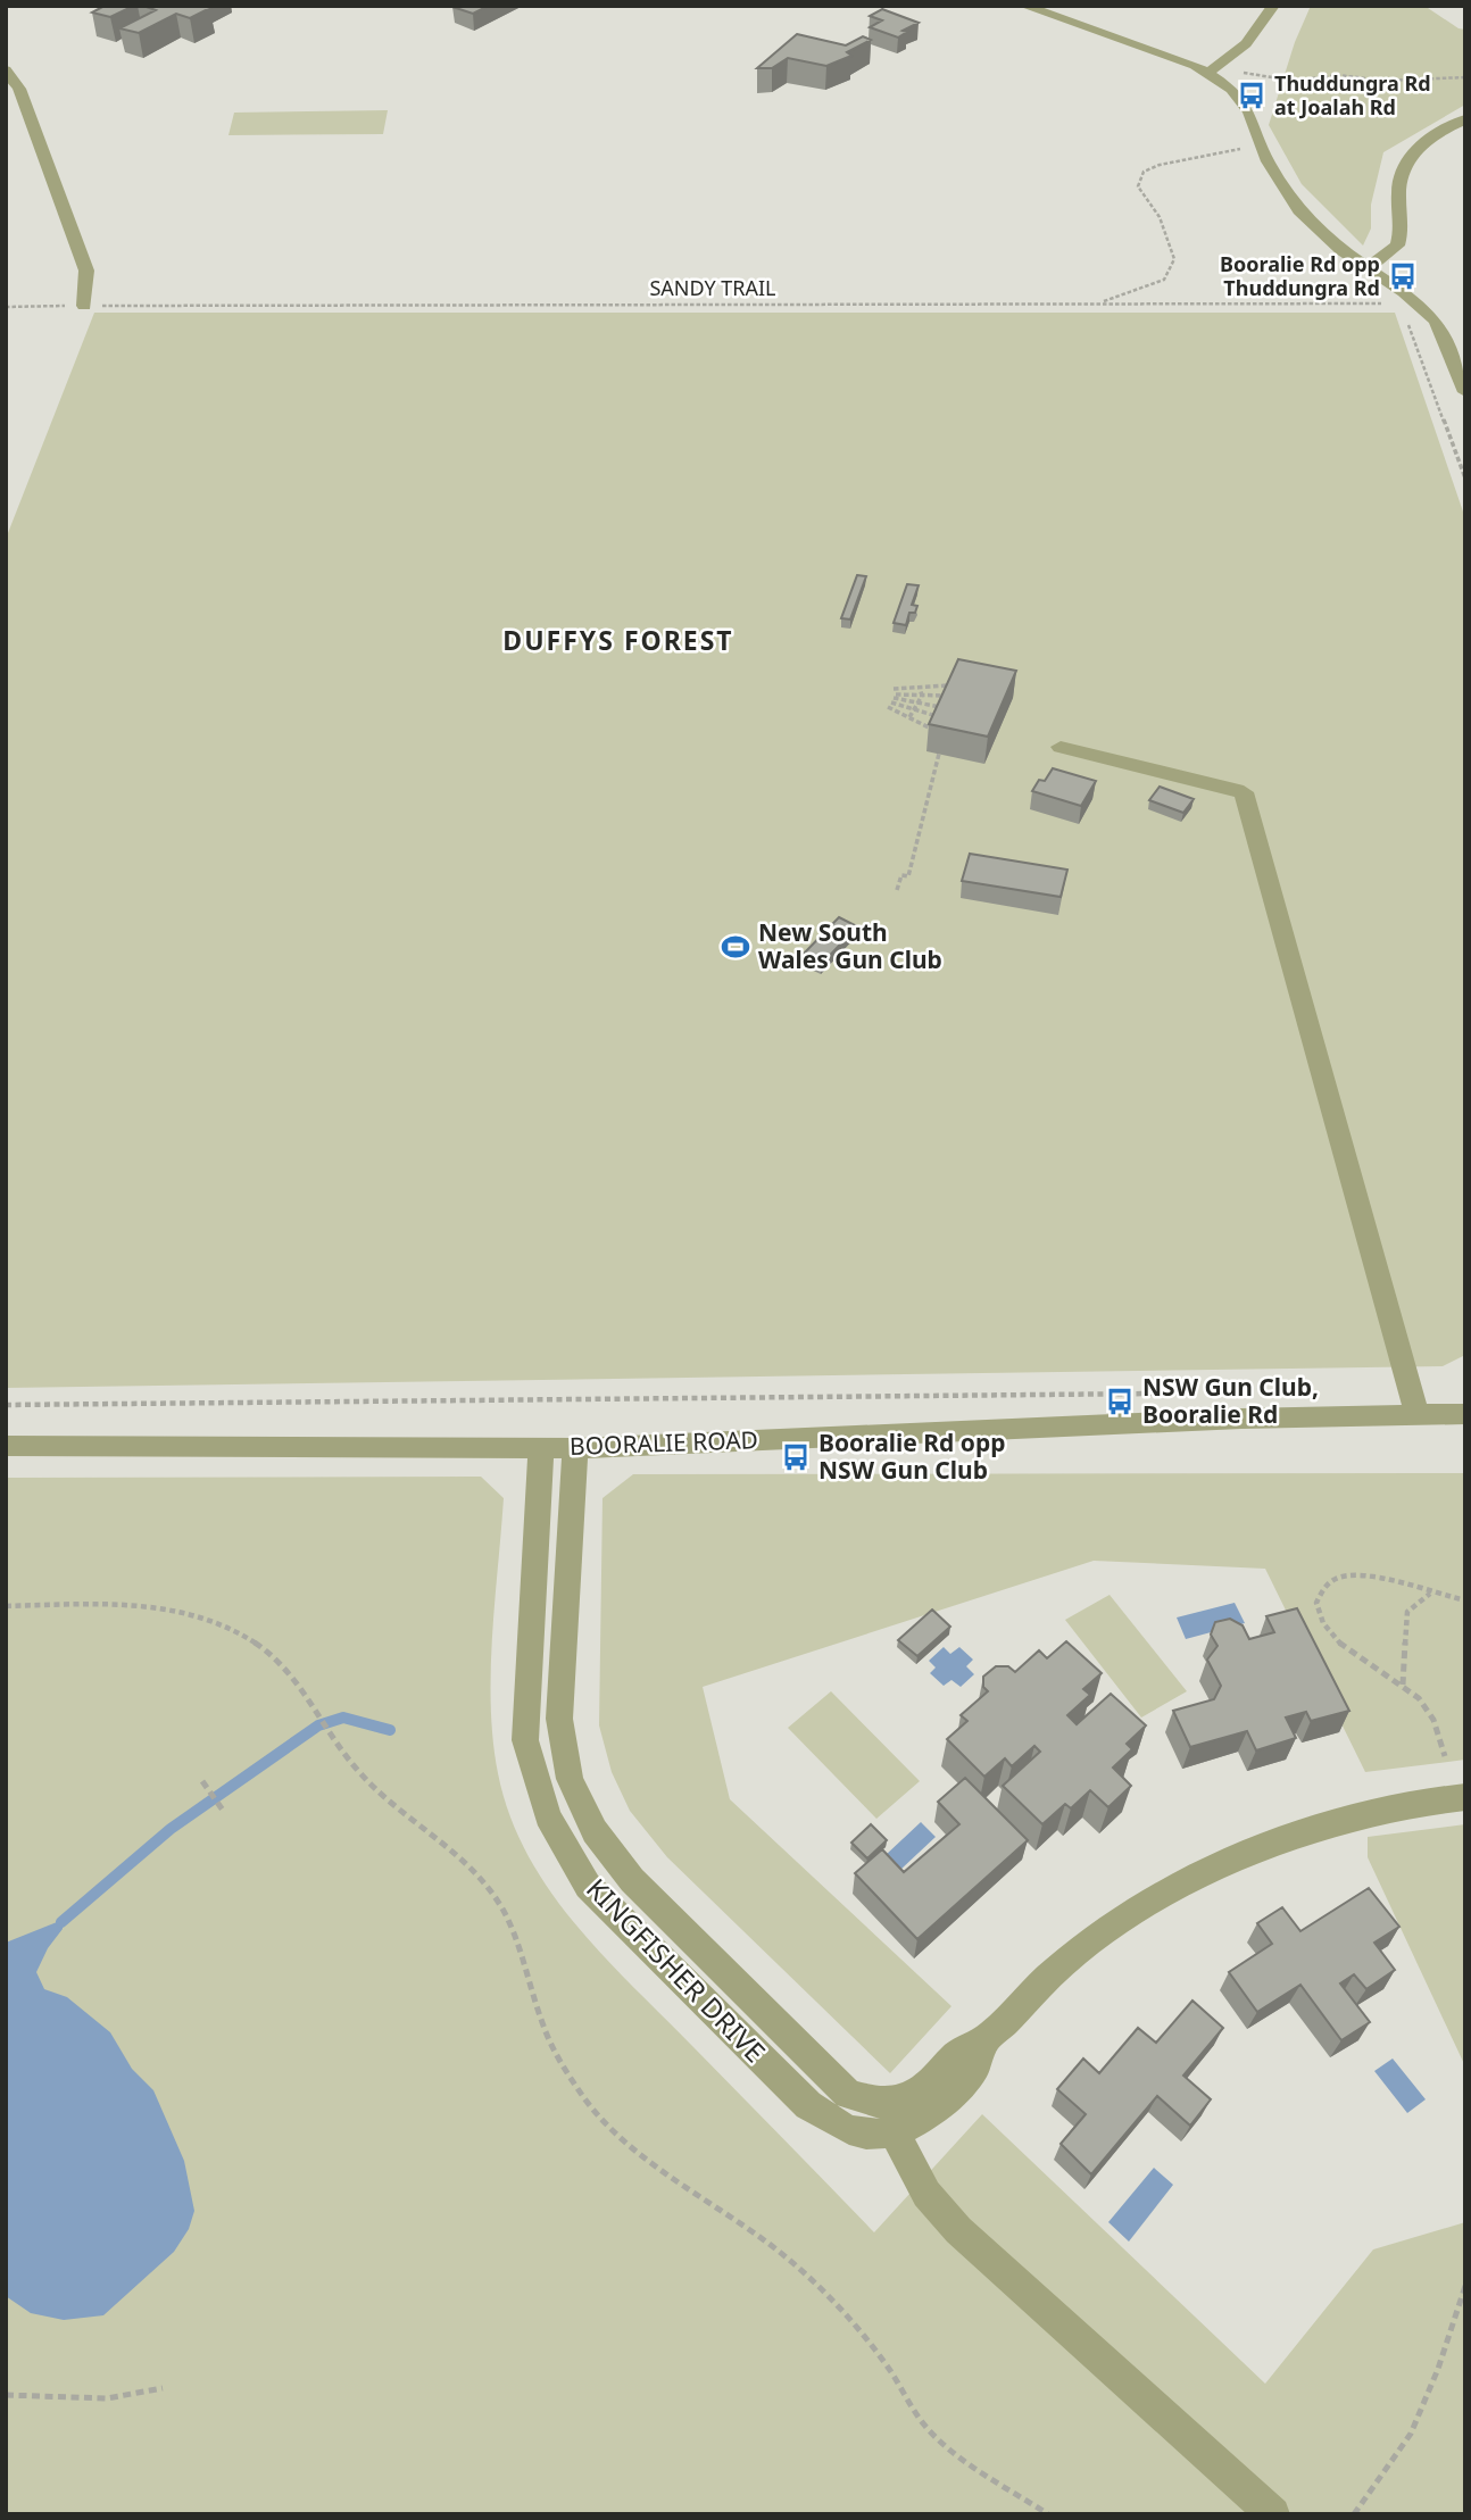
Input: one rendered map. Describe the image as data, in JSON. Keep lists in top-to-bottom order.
{
  "streets": {
    "street": ["BOORALIE ROAD", "KINGFISHER DRIVE"],
    "path": ["SANDY TRAIL"]
  },
  "crossings": [
    ["BOORALIE ROAD", "KINGFISHER DRIVE"]
  ],
  "districts": ["DUFFYS FOREST"],
  "places": {
    "bus stop": [
      "Thuddungra Rd at Joalah Rd",
      "Booralie Rd opp Thuddungra Rd",
      "NSW Gun Club, Booralie Rd",
      "Booralie Rd opp NSW Gun Club"
    ],
    "sports": ["New South Wales Gun Club"]
  }
}
